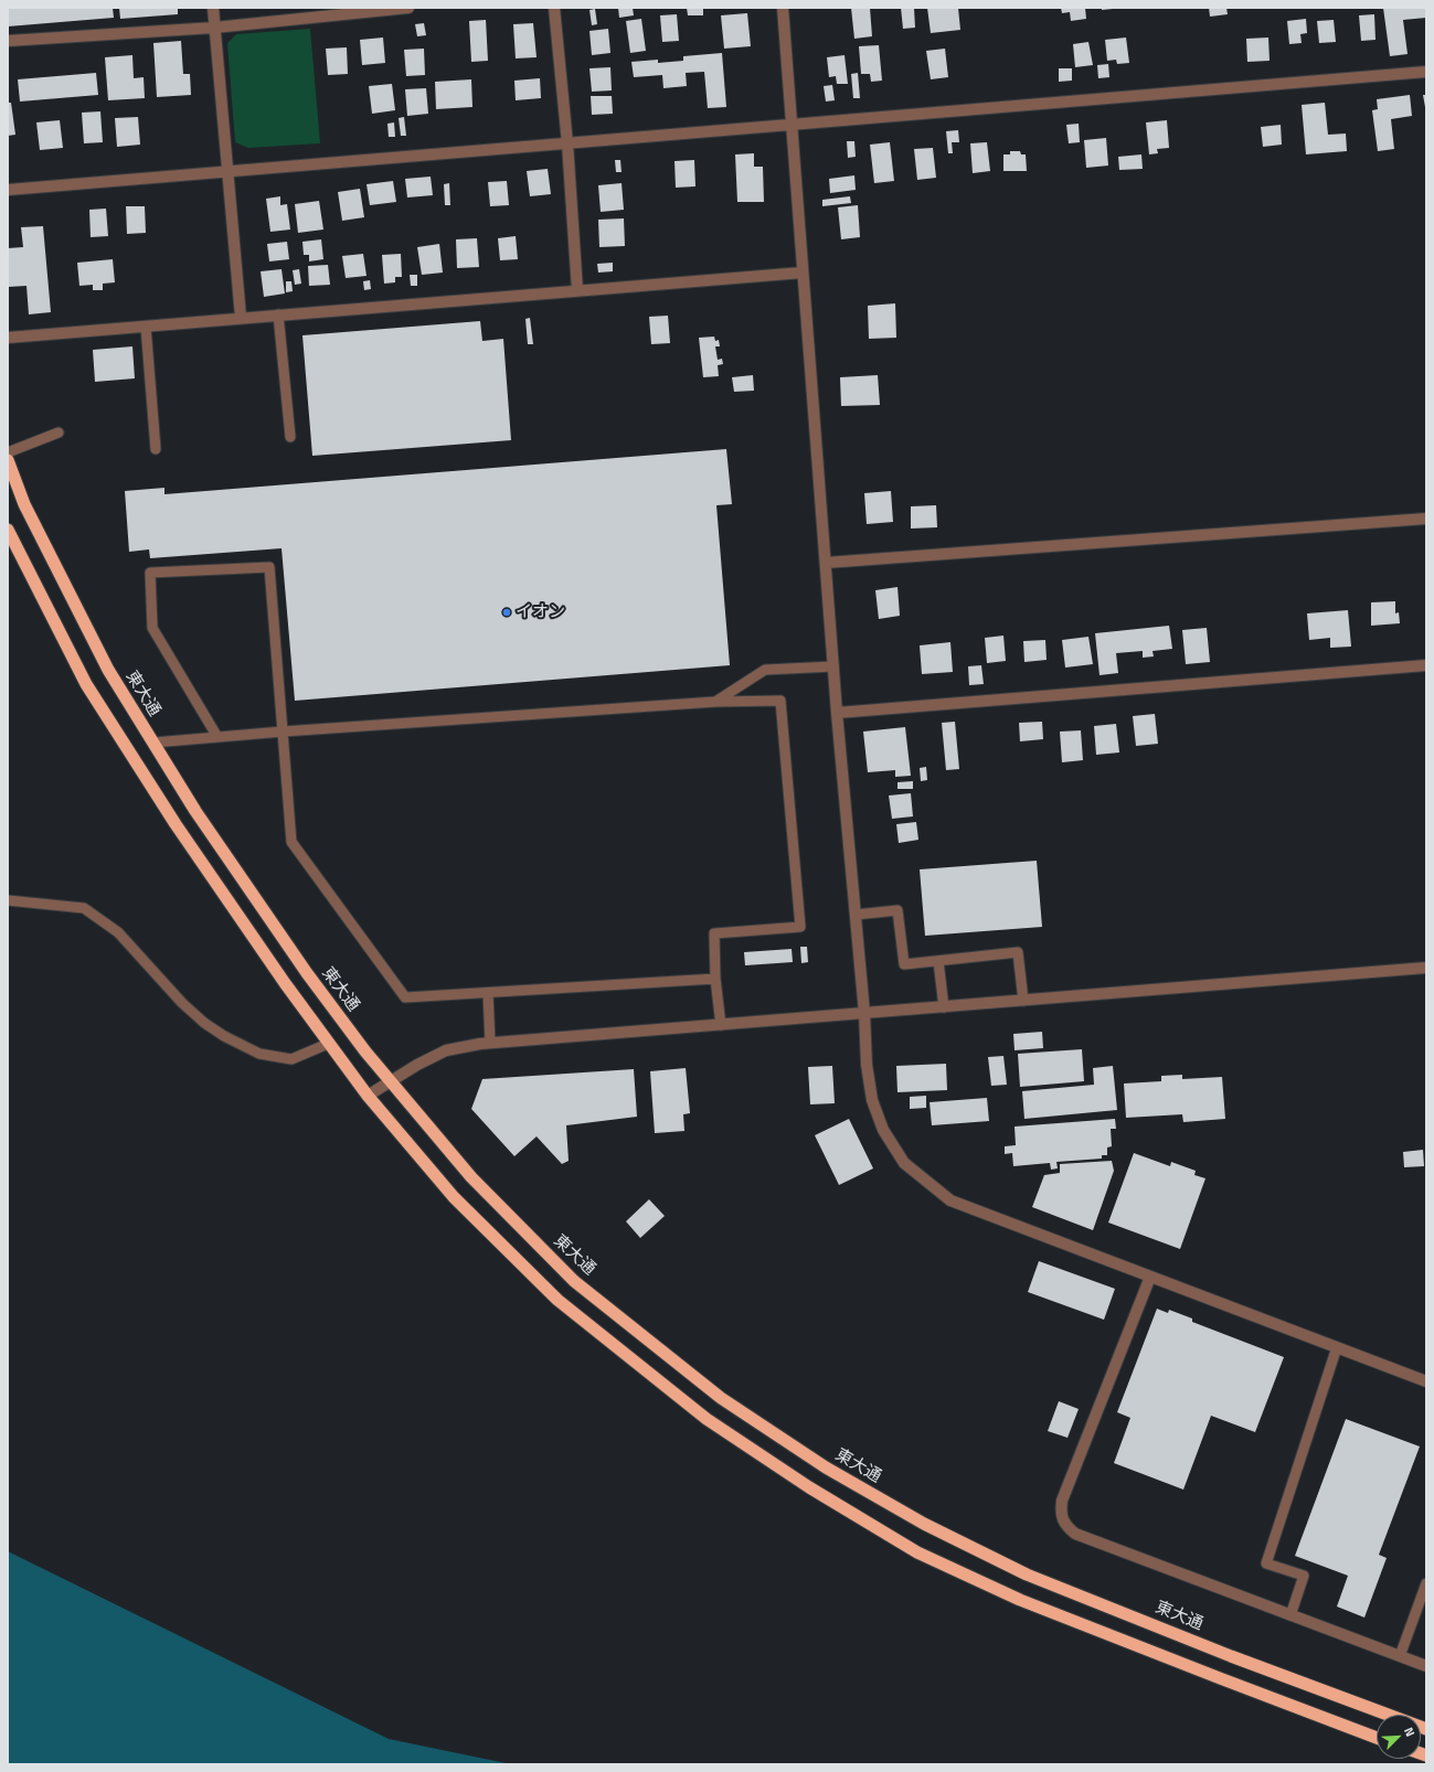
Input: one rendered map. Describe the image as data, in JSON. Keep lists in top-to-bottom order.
{
  "streets": {
    "highway": ["東大通"]
  },
  "places": ["イオン"],
  "north": "top right"
}
